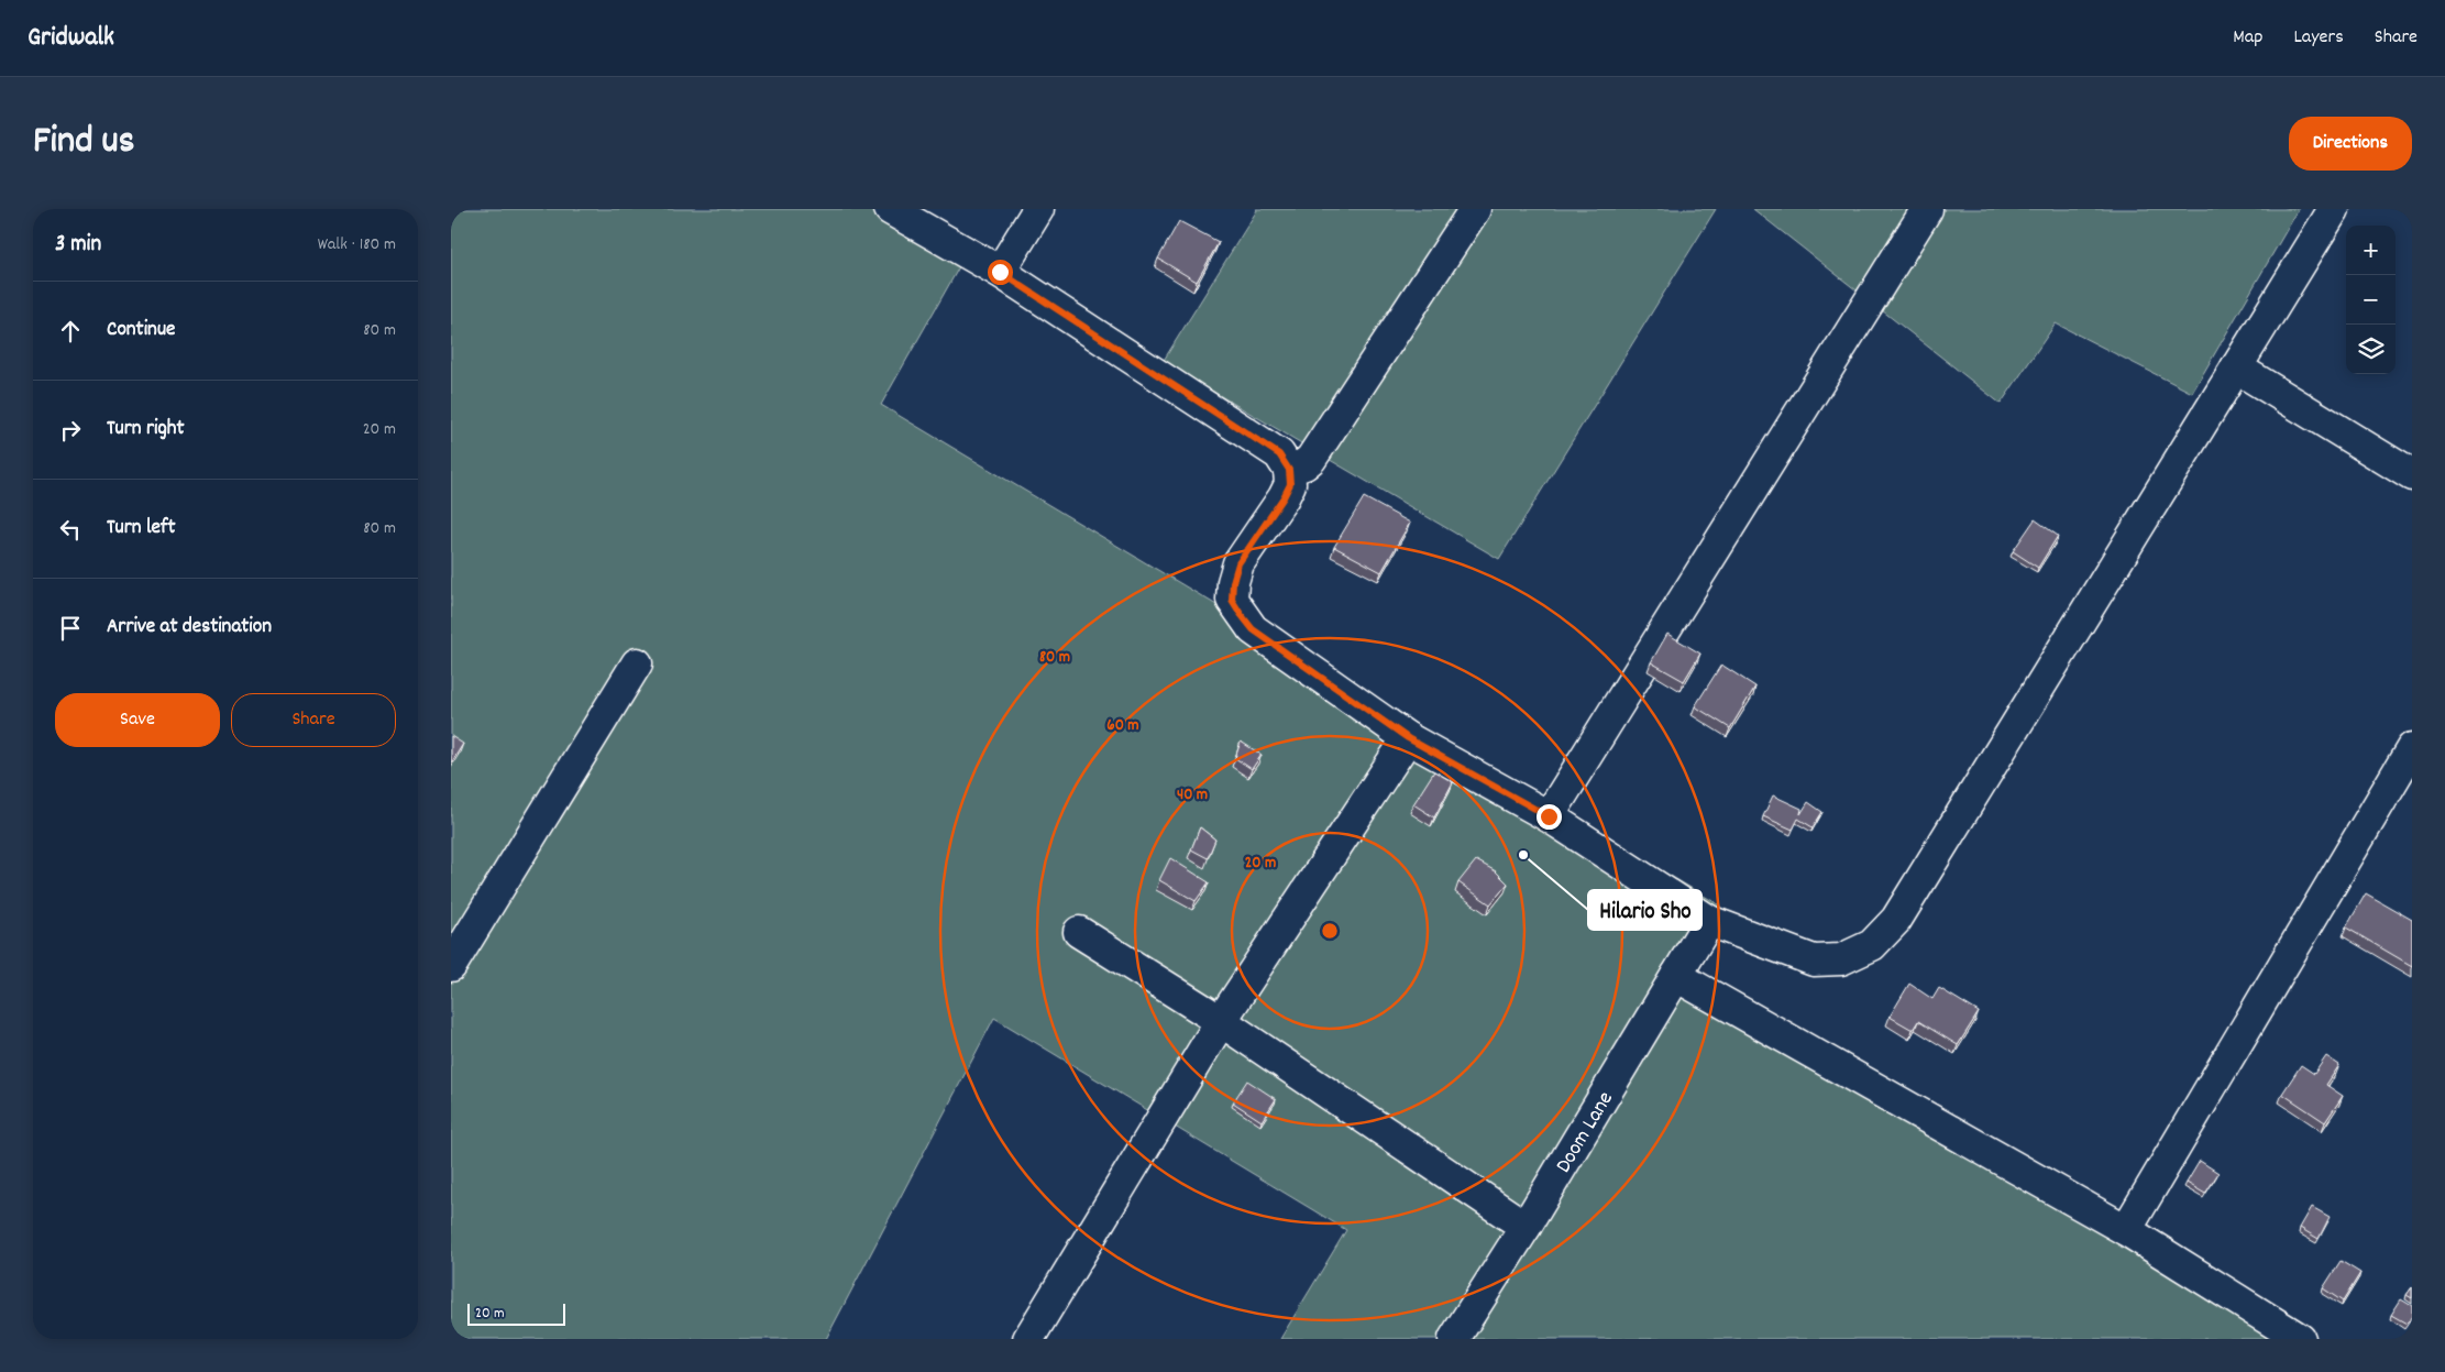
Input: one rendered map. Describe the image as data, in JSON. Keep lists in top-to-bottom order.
{
  "streets": {
    "street": ["Doom Lane"]
  },
  "places": ["Hilario Sho"],
  "scale_bar": "20 m",
  "page": {
    "header": "Gridwalk",
    "nav": ["Map", "Layers", "Share"],
    "title": "Find us",
    "buttons": [
      "Directions",
      ["Save", "Share"]
    ],
    "heading": ["3 min", "Walk · 180 m"],
    "map_buttons": ["+", "−"],
    "list": [
      ["Continue", "80 m"],
      ["Turn right", "20 m"],
      ["Turn left", "80 m"],
      "Arrive at destination"
    ],
    "scale": "20 m"
  },
  "rings": [
    "80 m",
    "60 m",
    "40 m",
    "20 m"
  ]
}
